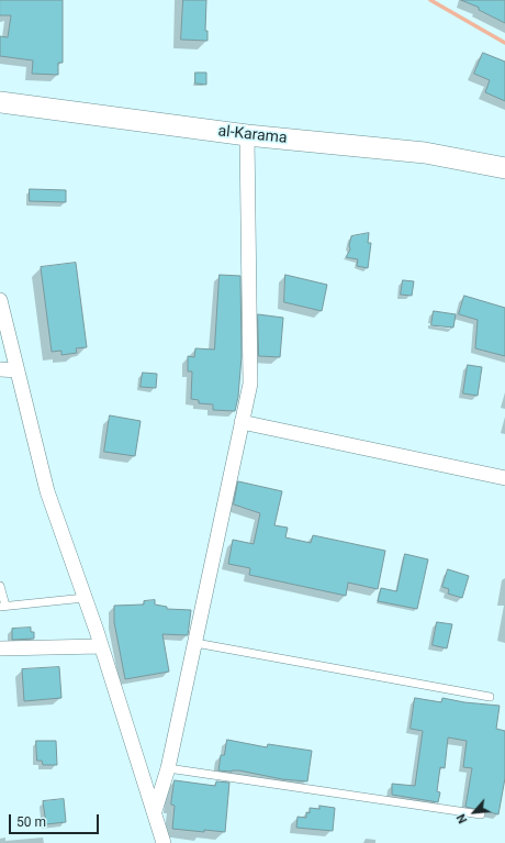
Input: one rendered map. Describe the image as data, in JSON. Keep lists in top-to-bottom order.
{
  "streets": {
    "main road": ["al-Karama"]
  },
  "scale_bar": "50 m",
  "north": "bottom left"
}
